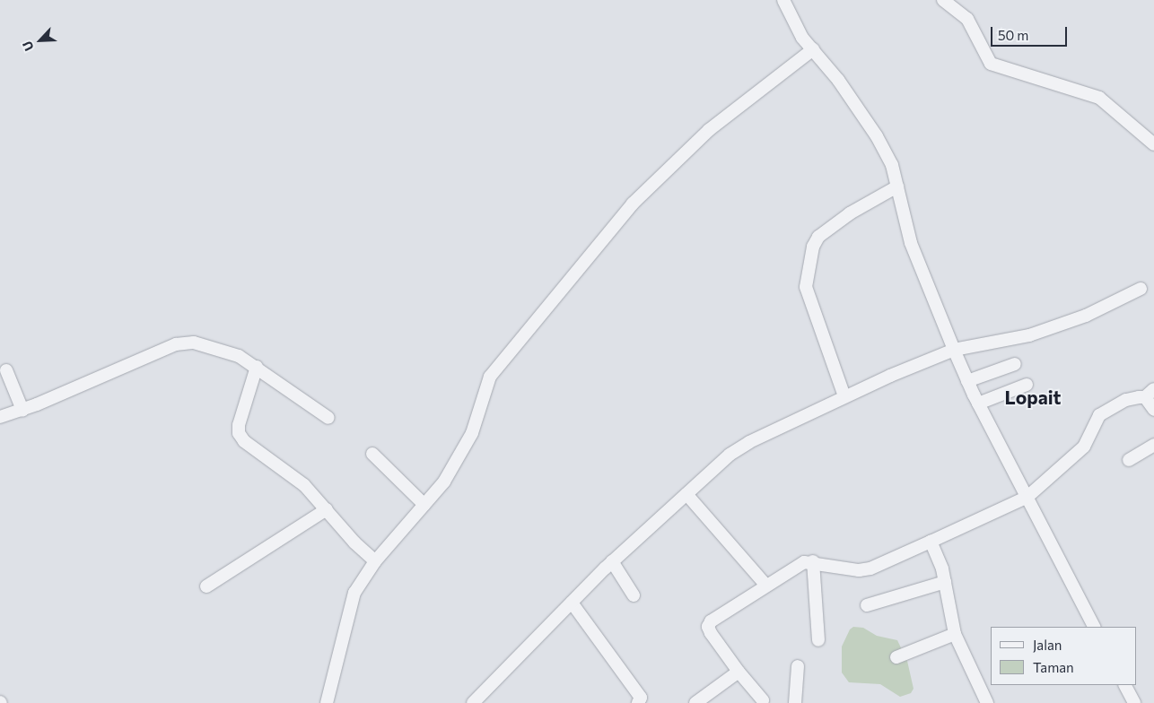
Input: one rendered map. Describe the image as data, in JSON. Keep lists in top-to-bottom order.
{
  "districts": ["Lopait"],
  "legend": ["Jalan", "Taman"],
  "scale_bar": "50 m",
  "north": "bottom left"
}
